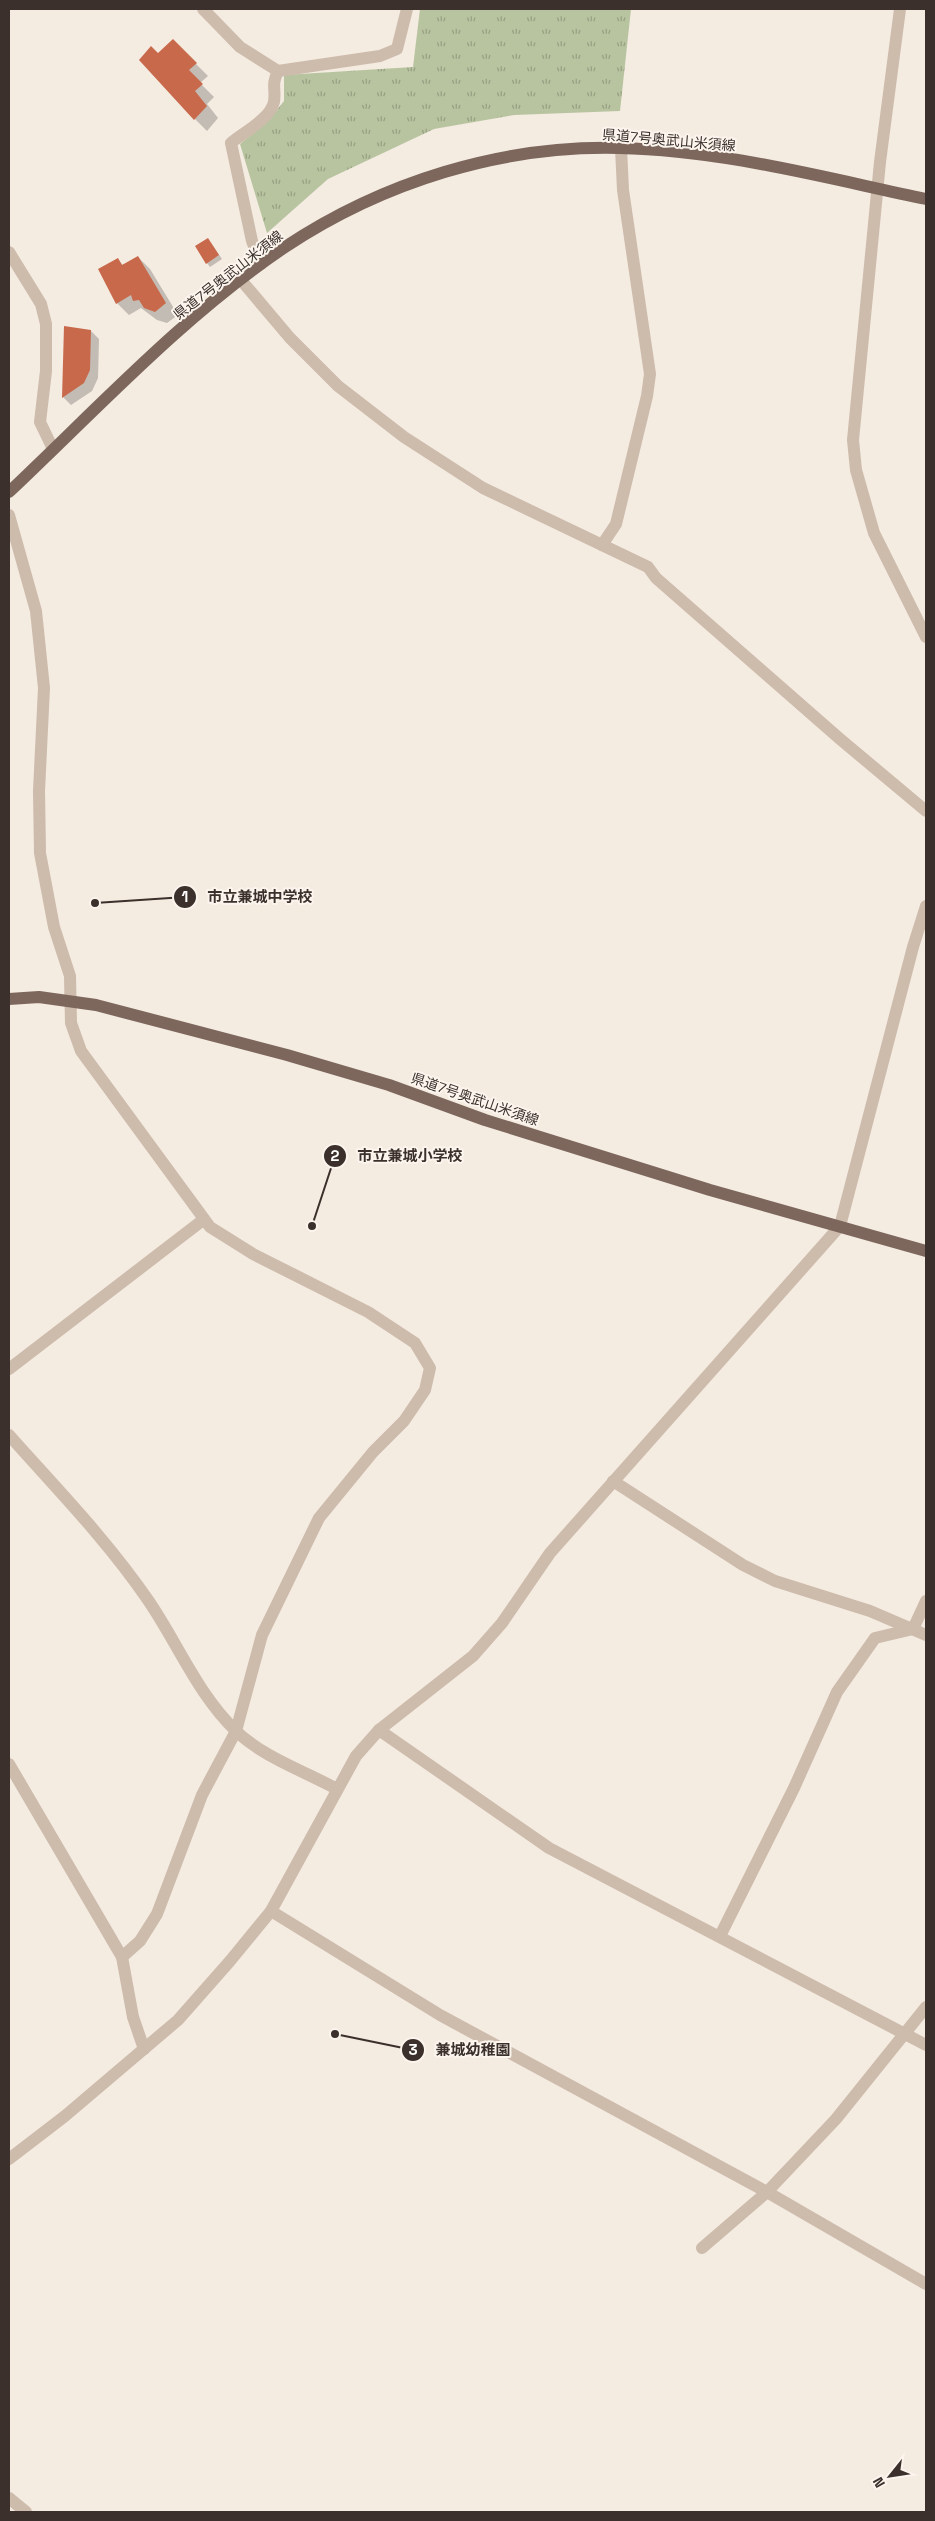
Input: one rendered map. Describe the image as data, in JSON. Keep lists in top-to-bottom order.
{
  "streets": {
    "main road": ["県道7号奥武山米須線"]
  },
  "places": ["市立兼城中学校", "市立兼城小学校", "兼城幼稚園"],
  "north": "bottom left"
}
